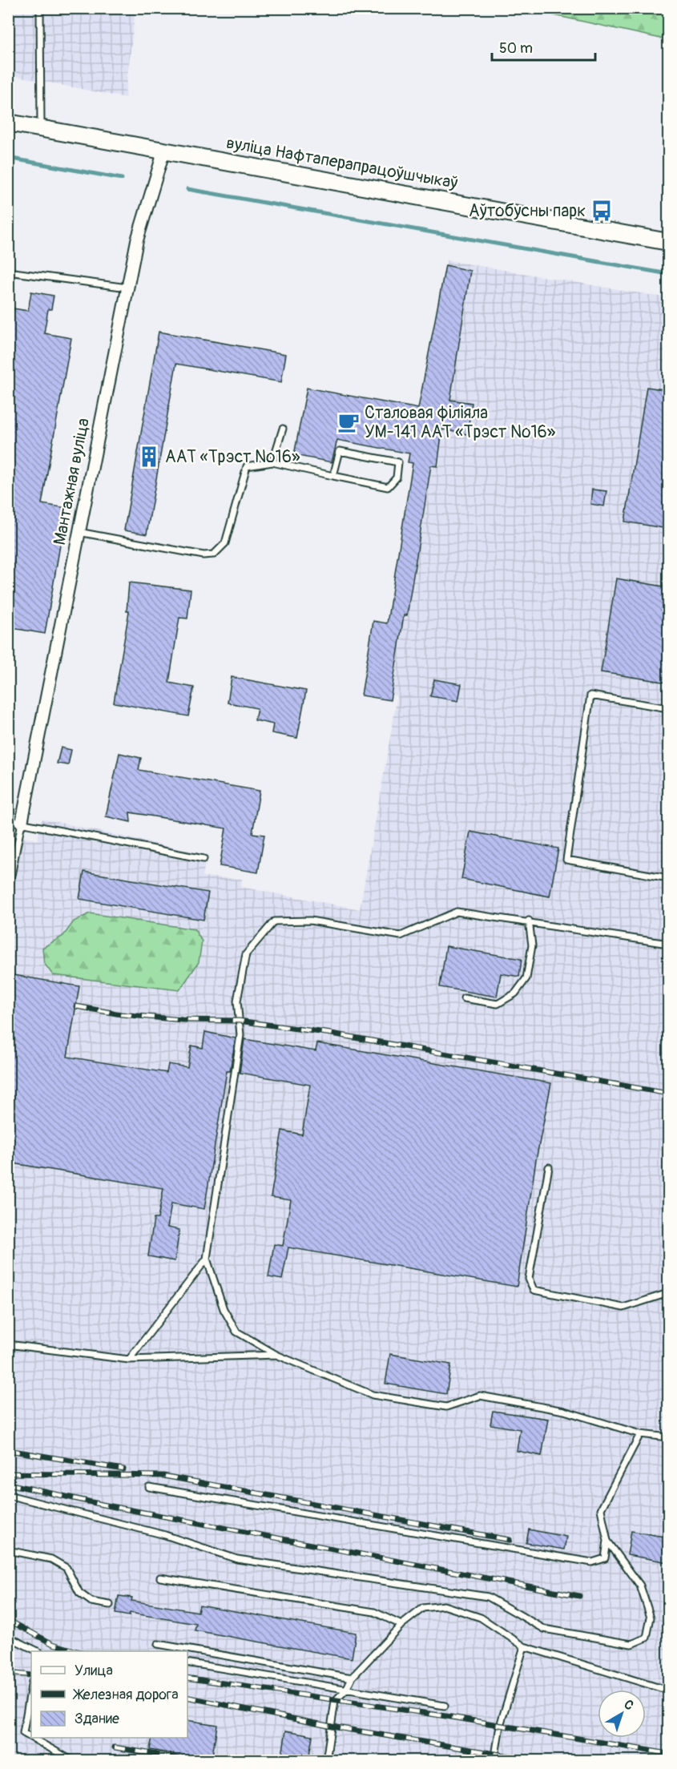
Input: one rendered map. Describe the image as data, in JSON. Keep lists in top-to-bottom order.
{
  "streets": {
    "main road": ["вуліца Нафтаперапрацоўшчыкаў"],
    "street": ["Мантажная вуліца"]
  },
  "crossings": [
    ["вуліца Нафтаперапрацоўшчыкаў", "Мантажная вуліца"]
  ],
  "places": {
    "bus stop": ["Аўтобусны парк"],
    "cafe": ["Сталовая філіяла УМ-141 ААТ «Трэст №16»"],
    "building": ["ААТ «Трэст №16»"]
  },
  "legend": ["Улица", "Железная дорога", "Здание"],
  "scale_bar": "50 m",
  "north": "top right"
}
